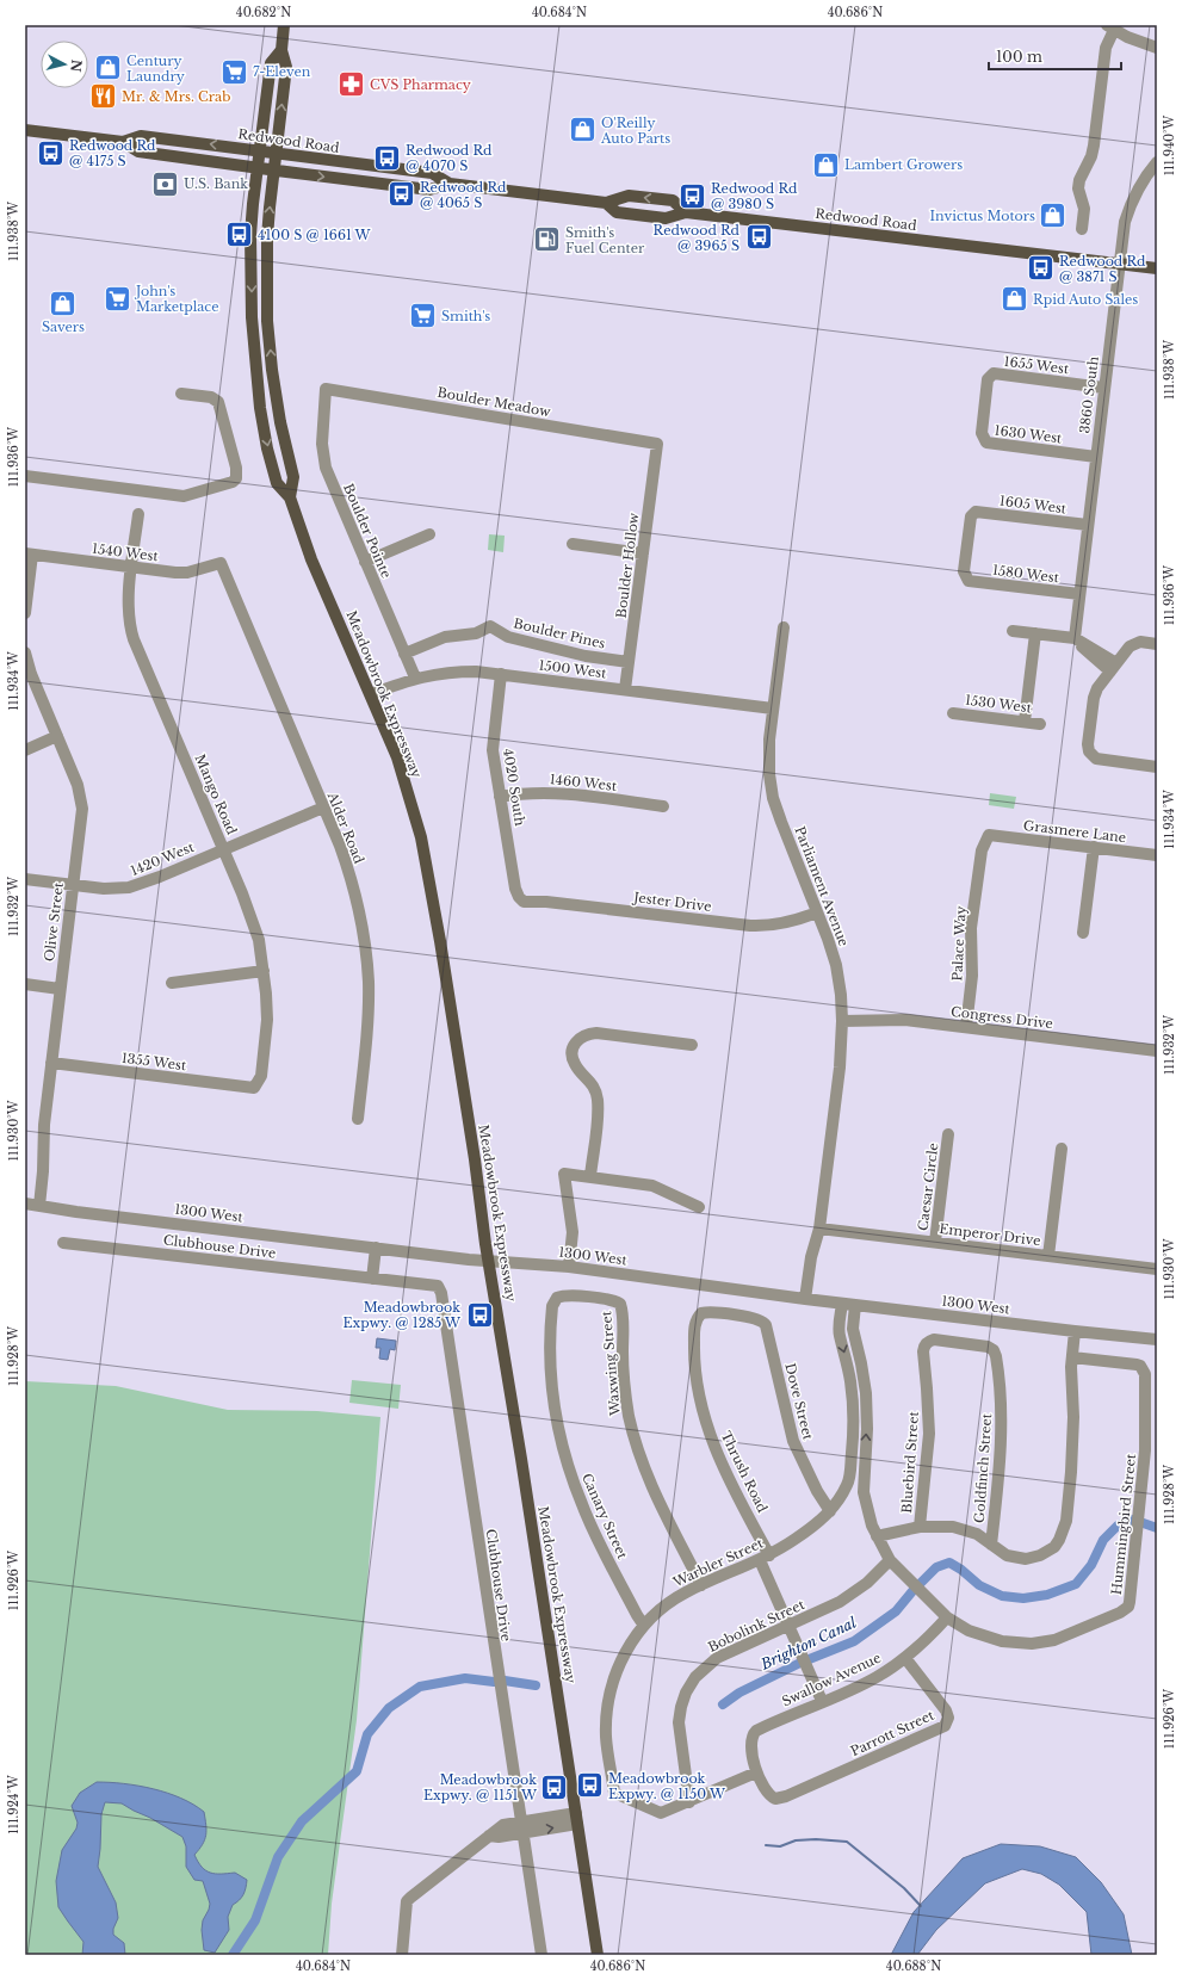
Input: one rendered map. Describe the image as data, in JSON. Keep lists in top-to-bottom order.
{
  "streets": {
    "main road": ["Redwood Road", "Meadowbrook Expressway"],
    "street": [
      "1655 West",
      "3860 South",
      "Boulder Meadow",
      "1630 West",
      "1605 West",
      "Boulder Pointe",
      "1540 West",
      "Boulder Hollow",
      "1580 West",
      "Boulder Pines",
      "1500 West",
      "1530 West",
      "1460 West",
      "4020 South",
      "Mango Road",
      "Alder Road",
      "Grasmere Lane",
      "1420 West",
      "Parliament Avenue",
      "Jester Drive",
      "Olive Street",
      "Palace Way",
      "Congress Drive",
      "1355 West",
      "Caesar Circle",
      "1300 West",
      "Emperor Drive",
      "Clubhouse Drive",
      "Waxwing Street",
      "Dove Street",
      "Bluebird Street",
      "Goldfinch Street",
      "Thrush Road",
      "Canary Street",
      "Hummingbird Street",
      "Warbler Street",
      "Bobolink Street",
      "Swallow Avenue",
      "Parrott Street"
    ]
  },
  "crossings": [
    ["Redwood Road", "3860 South"],
    ["Redwood Road", "Meadowbrook Expressway"],
    ["1655 West", "3860 South"],
    ["1655 West", "1630 West"],
    ["3860 South", "1630 West"],
    ["3860 South", "1605 West"],
    ["3860 South", "1580 West"],
    ["Boulder Meadow", "Boulder Pointe"],
    ["Boulder Meadow", "Boulder Hollow"],
    ["1605 West", "1580 West"],
    ["Boulder Pointe", "Boulder Pines"],
    ["Boulder Pointe", "1500 West"],
    ["1540 West", "Mango Road"],
    ["1540 West", "Alder Road"],
    ["Boulder Hollow", "Boulder Pines"],
    ["Boulder Hollow", "1500 West"],
    ["1500 West", "Meadowbrook Expressway"],
    ["1500 West", "4020 South"],
    ["1500 West", "Parliament Avenue"],
    ["Meadowbrook Expressway", "1300 West"],
    ["1460 West", "4020 South"],
    ["4020 South", "Jester Drive"],
    ["Mango Road", "1420 West"],
    ["Mango Road", "1355 West"],
    ["Alder Road", "1420 West"],
    ["Grasmere Lane", "Palace Way"],
    ["1420 West", "Olive Street"],
    ["Parliament Avenue", "Jester Drive"],
    ["Parliament Avenue", "Congress Drive"],
    ["Parliament Avenue", "1300 West"],
    ["Parliament Avenue", "Emperor Drive"],
    ["Olive Street", "1355 West"],
    ["Olive Street", "1300 West"],
    ["Palace Way", "Congress Drive"],
    ["Caesar Circle", "Emperor Drive"],
    ["1300 West", "Hummingbird Street"],
    ["1300 West", "Warbler Street"],
    ["Waxwing Street", "Canary Street"],
    ["Waxwing Street", "Warbler Street"],
    ["Dove Street", "Thrush Road"],
    ["Dove Street", "Warbler Street"],
    ["Bluebird Street", "Goldfinch Street"],
    ["Thrush Road", "Warbler Street"],
    ["Thrush Road", "Bobolink Street"],
    ["Thrush Road", "Swallow Avenue"],
    ["Canary Street", "Warbler Street"],
    ["Hummingbird Street", "Bobolink Street"],
    ["Hummingbird Street", "Swallow Avenue"],
    ["Warbler Street", "Bobolink Street"],
    ["Swallow Avenue", "Parrott Street"]
  ],
  "water": ["Brighton Canal"],
  "places": {
    "shop": [
      "Century Laundry",
      "O'Reilly Auto Parts",
      "Lambert Growers",
      "Invictus Motors",
      "Rpid Auto Sales",
      "Savers"
    ],
    "supermarket": ["7-Eleven", "John's Marketplace", "Smith's"],
    "pharmacy": ["CVS Pharmacy"],
    "restaurant": ["Mr. & Mrs. Crab"],
    "bus stop": [
      "Redwood Rd @ 4175 S",
      "Redwood Rd @ 4070 S",
      "Redwood Rd @ 4065 S",
      "Redwood Rd @ 3980 S",
      "4100 S @ 1661 W",
      "Redwood Rd @ 3965 S",
      "Redwood Rd @ 3871 S",
      "Meadowbrook Expwy. @ 1285 W",
      "Meadowbrook Expwy. @ 1150 W",
      "Meadowbrook Expwy. @ 1151 W"
    ],
    "bank": ["U.S. Bank"],
    "fuel station": ["Smith's Fuel Center"]
  },
  "scale_bar": "100 m",
  "north": "right",
  "coordinates": [
    "40.682°N",
    "40.684°N",
    "40.686°N",
    "111.940°W",
    "111.938°W",
    "111.936°W",
    "111.934°W",
    "111.932°W",
    "111.930°W",
    "111.928°W",
    "111.926°W",
    "111.924°W",
    "40.688°N"
  ]
}
